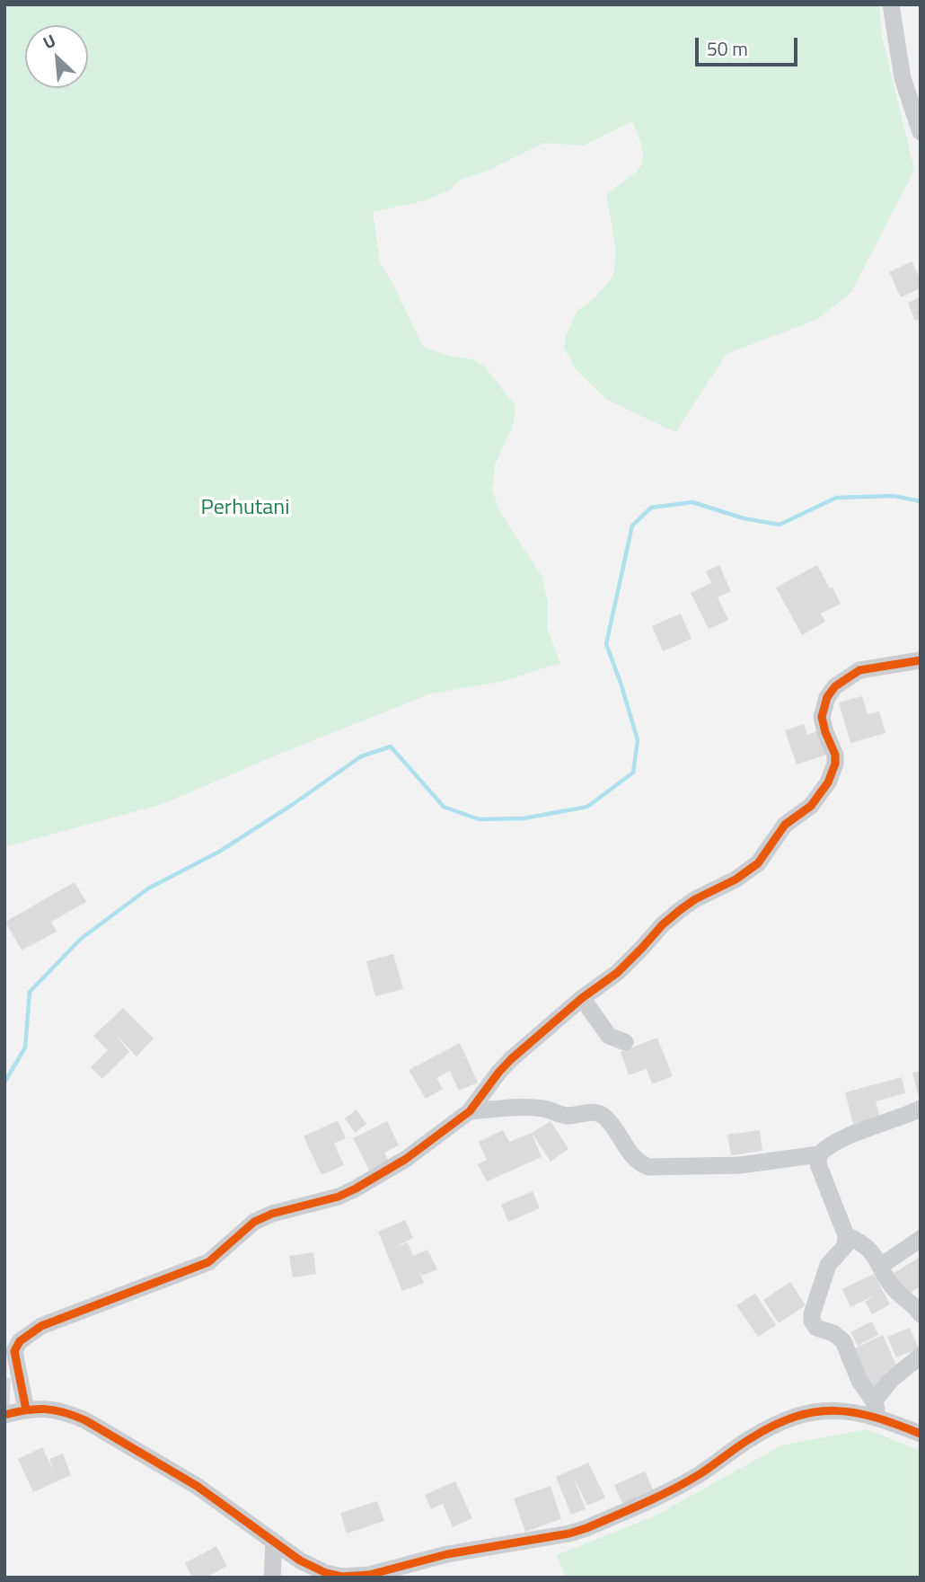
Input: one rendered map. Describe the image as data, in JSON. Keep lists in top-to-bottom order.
{
  "parks": ["Perhutani"],
  "scale_bar": "50 m",
  "north": "top left"
}
